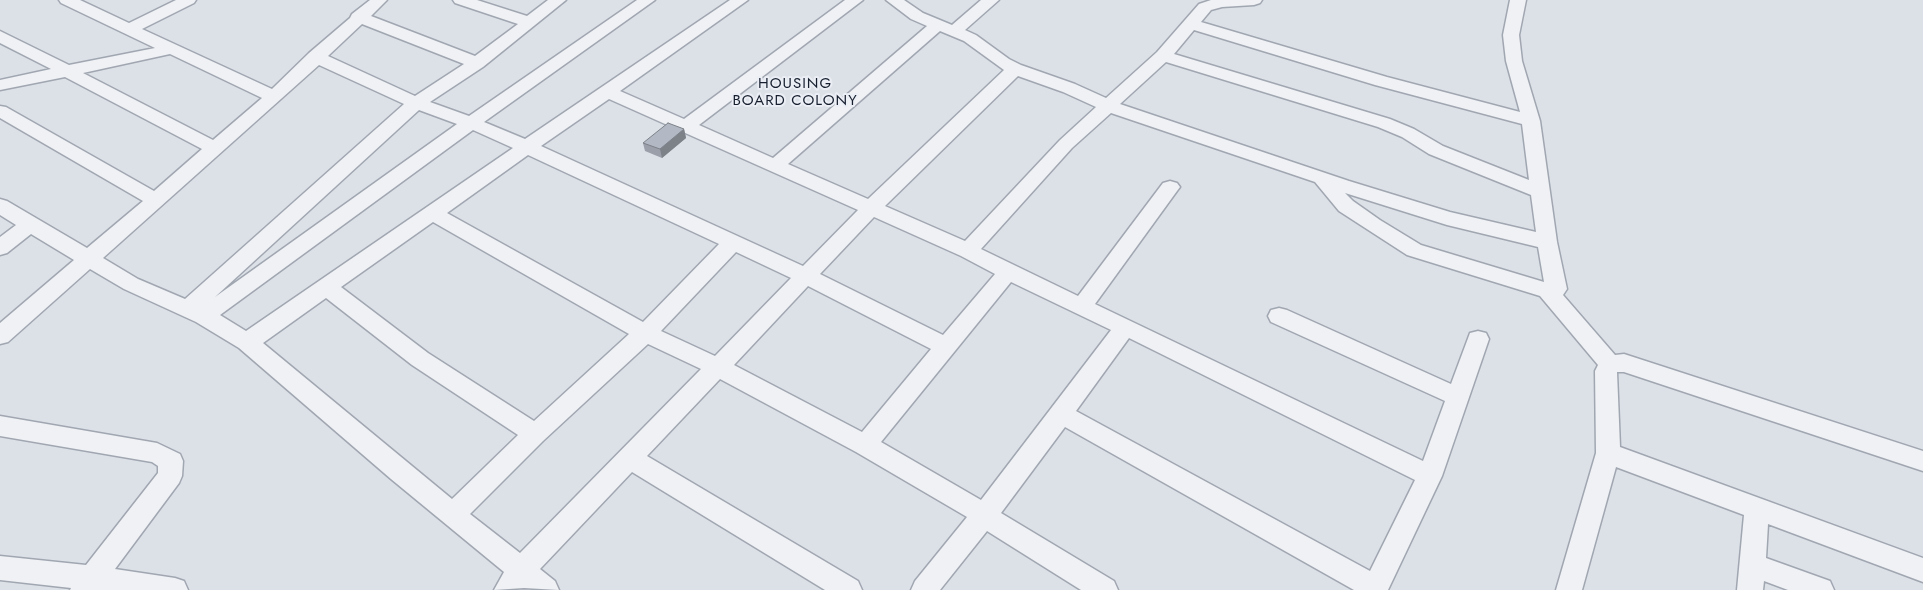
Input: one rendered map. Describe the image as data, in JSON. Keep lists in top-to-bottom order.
{
  "districts": ["HOUSING BOARD COLONY"]
}
